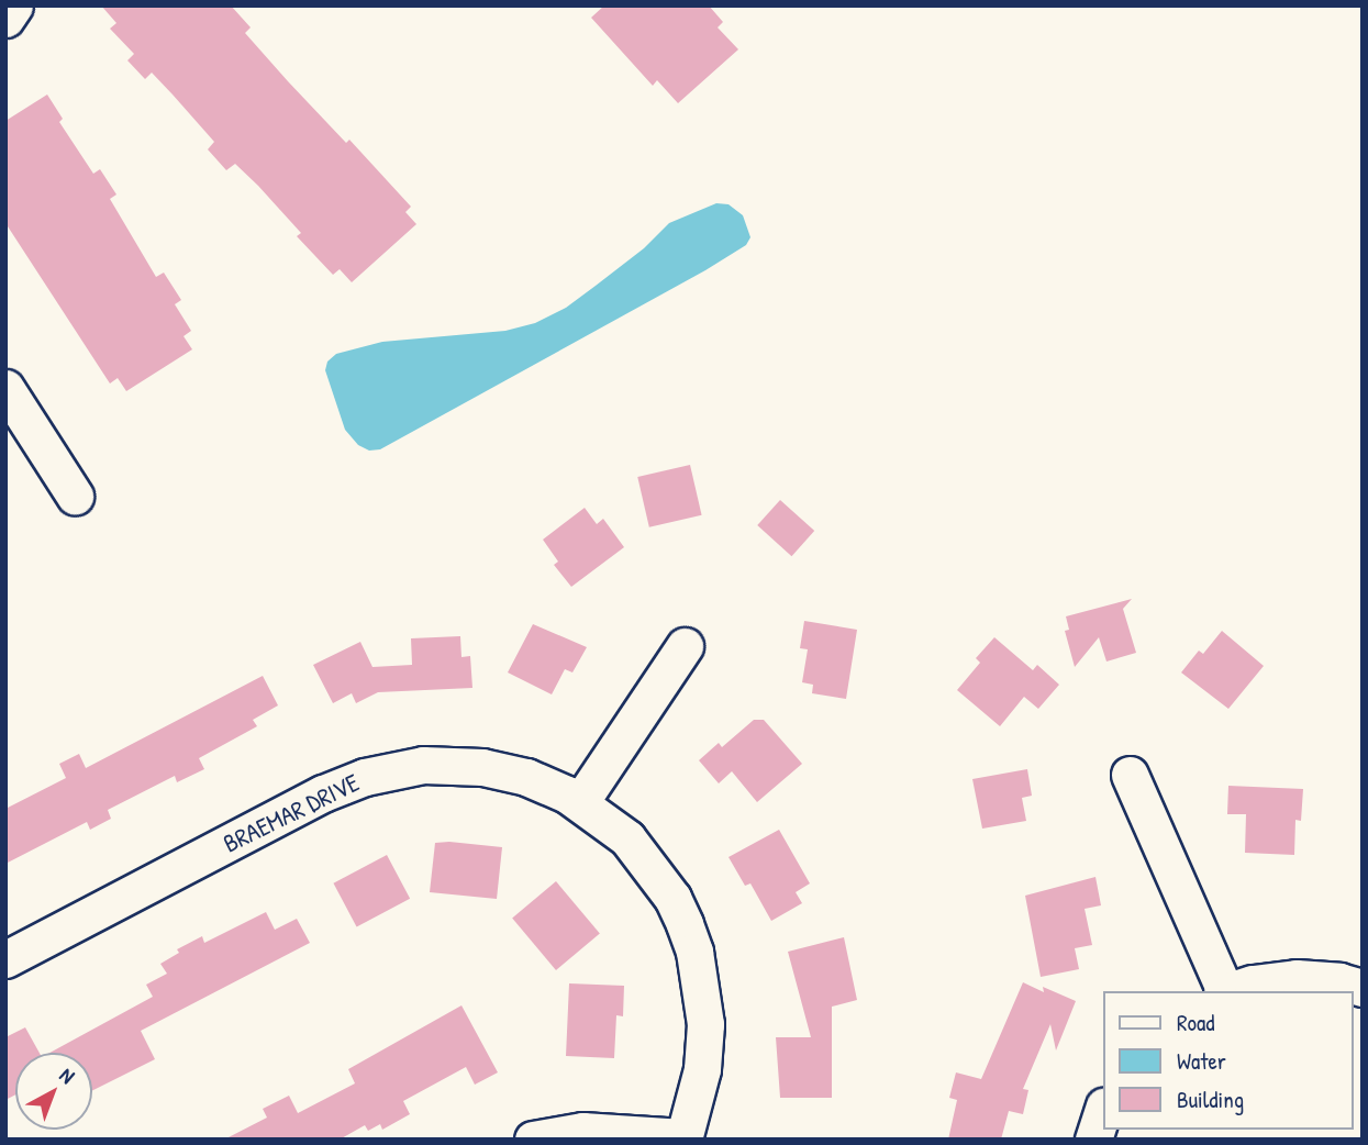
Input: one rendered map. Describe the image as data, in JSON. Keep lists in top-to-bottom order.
{
  "streets": {
    "street": ["BRAEMAR DRIVE"]
  },
  "legend": ["Road", "Water", "Building"],
  "north": "top right"
}
